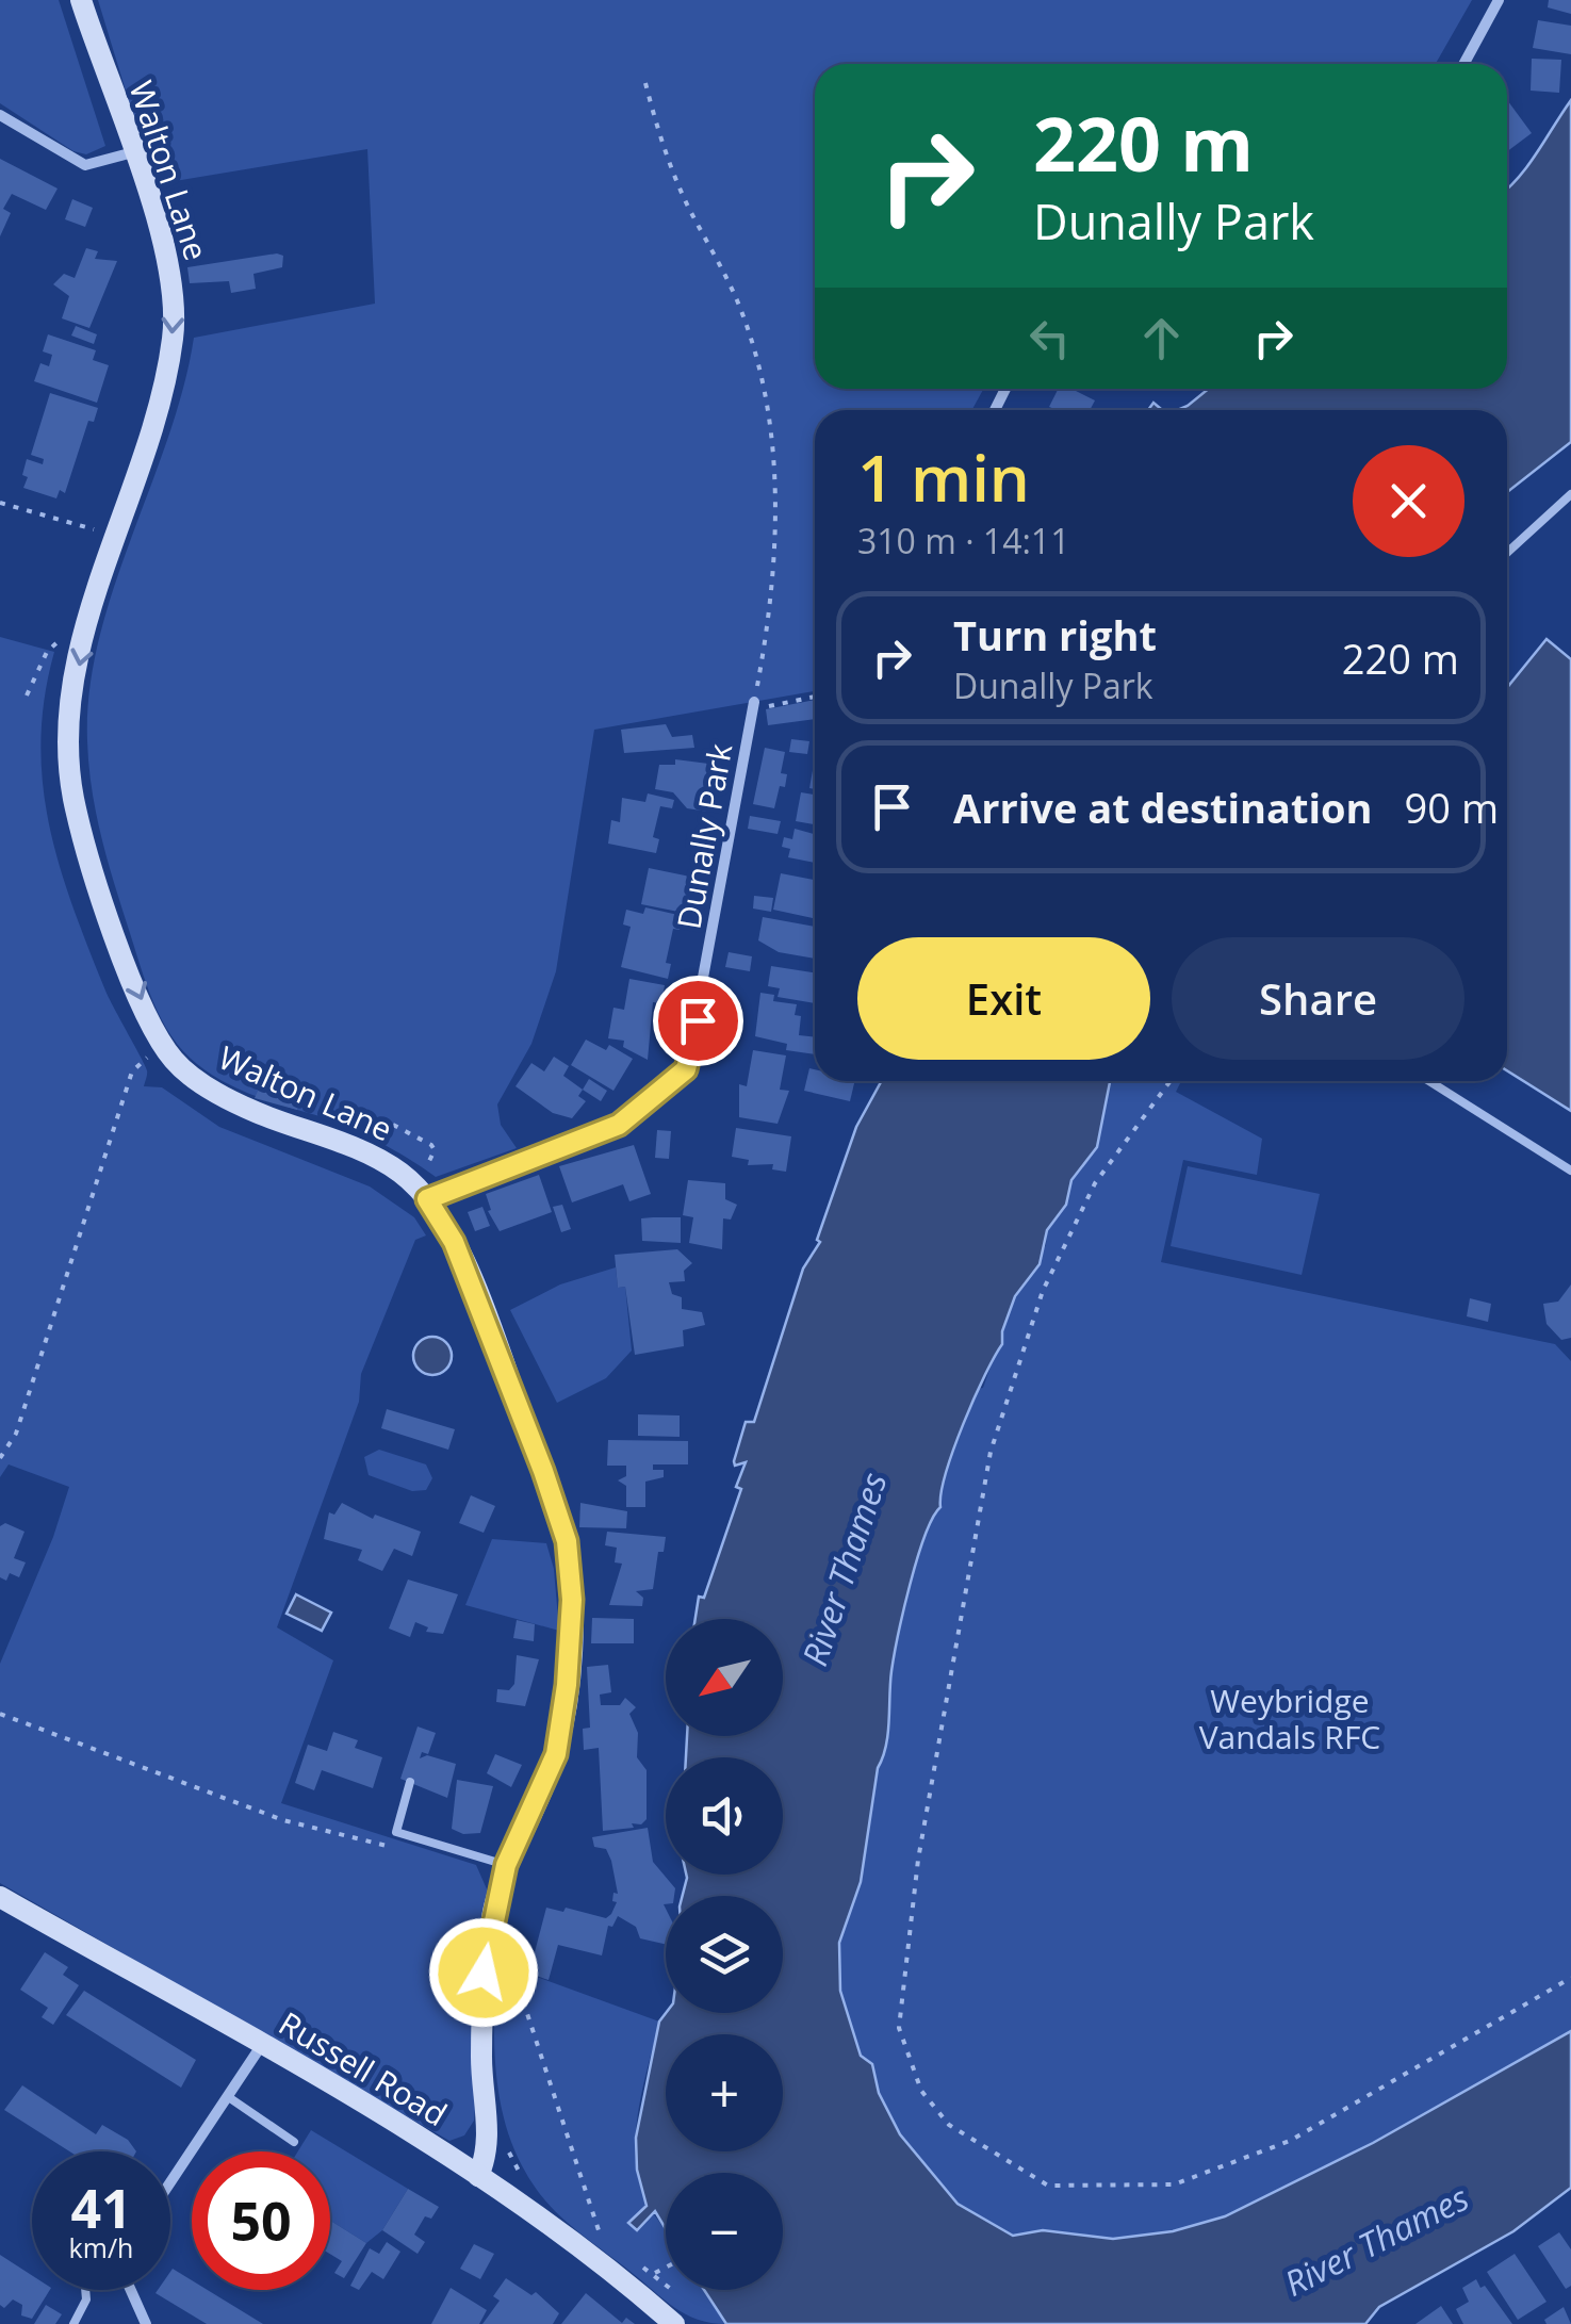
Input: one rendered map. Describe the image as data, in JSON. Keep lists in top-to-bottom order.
{
  "streets": {
    "main road": ["Walton Lane", "Russell Road"],
    "street": ["Dunally Park"]
  },
  "crossings": [
    ["Walton Lane", "Dunally Park"],
    ["Walton Lane", "Russell Road"]
  ],
  "one_way": ["Walton Lane"],
  "water": ["River Thames"],
  "parks": ["Weybridge Vandals RFC"],
  "north": "bottom left",
  "page": {
    "turn": ["220 m", "Dunally Park"],
    "heading": ["1 min", "310 m · 14:11"],
    "list": [
      {
        "name": "Turn right",
        "note": "Dunally Park",
        "value": "220 m"
      },
      {
        "name": "Arrive at destination",
        "value": "90 m"
      }
    ],
    "buttons": ["Exit", "Share"],
    "map_buttons": ["+", "−"],
    "speed": "41 km/h",
    "limit": "50"
  }
}
